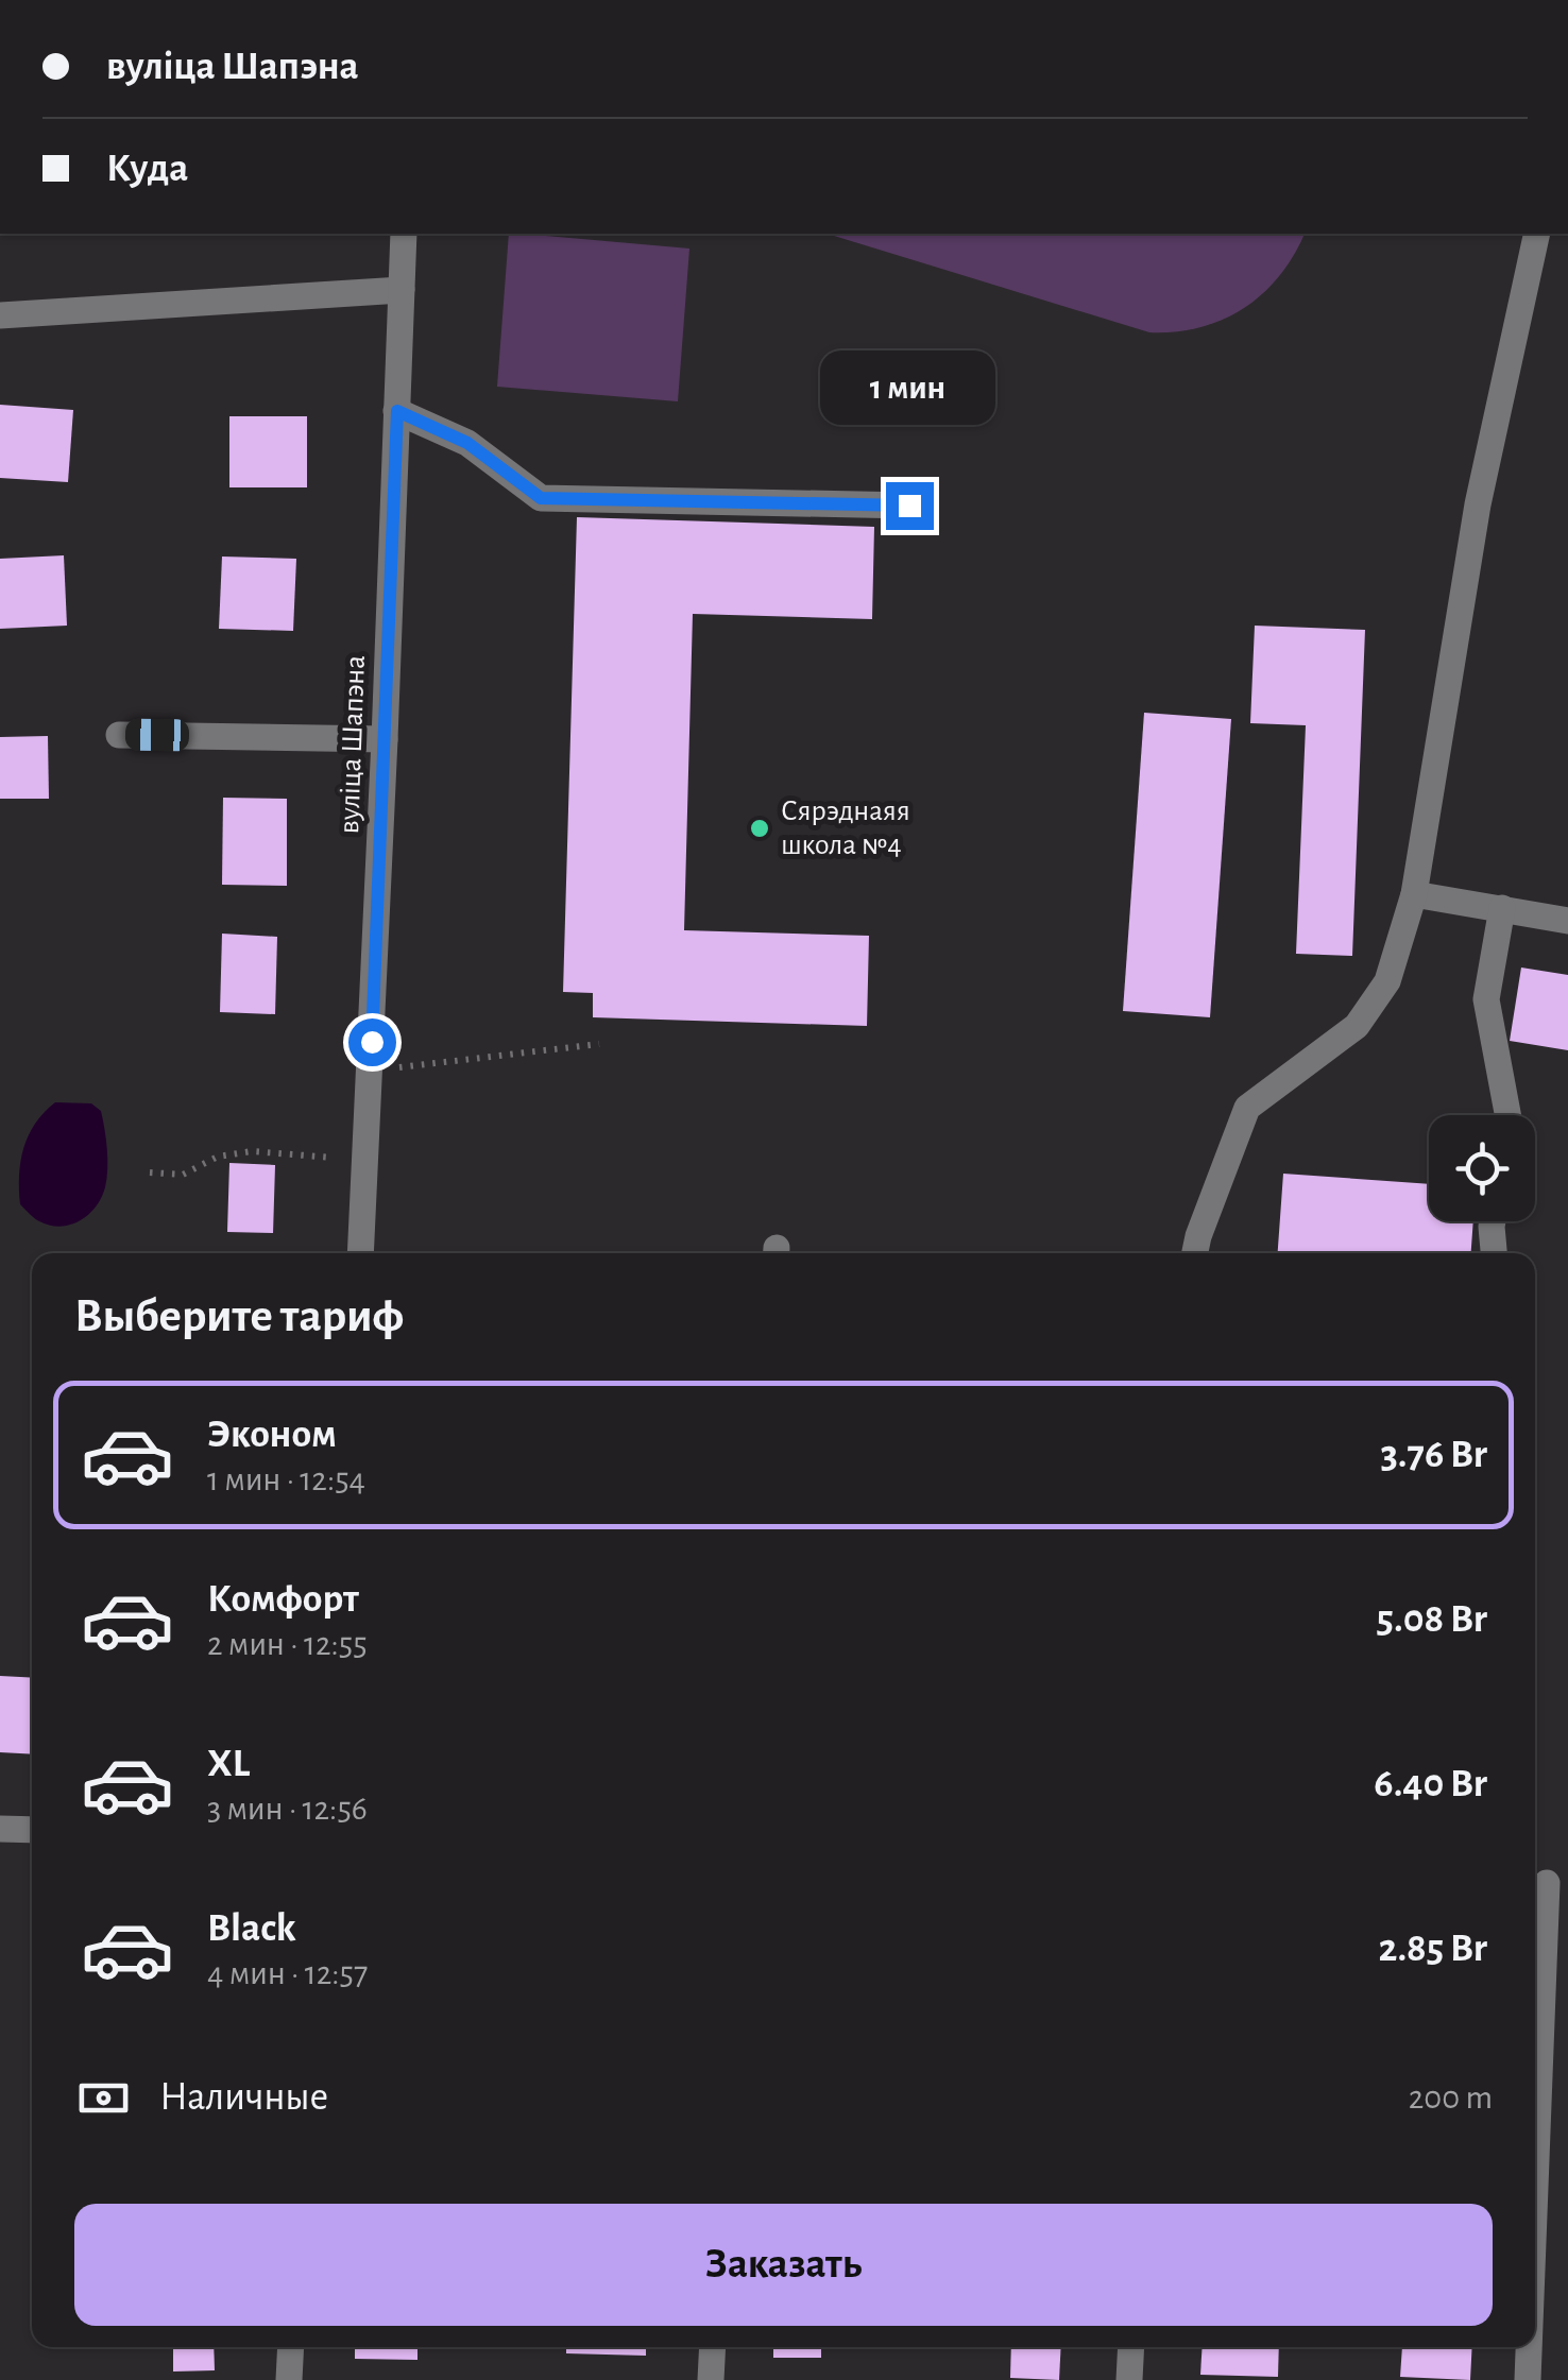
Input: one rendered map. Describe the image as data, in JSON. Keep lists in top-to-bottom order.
{
  "streets": {
    "street": ["вуліца Шапэна"]
  },
  "places": ["Сярэднаяя школа №4"],
  "page": {
    "banner": ["вуліца Шапэна", "Куда"],
    "bubble": "1 мин",
    "heading": "Выберите тариф",
    "list": [
      {
        "name": "Эконом",
        "note": "1 мин · 12:54",
        "value": "3.76 Br"
      },
      {
        "name": "Комфорт",
        "note": "2 мин · 12:55",
        "value": "5.08 Br"
      },
      {
        "name": "XL",
        "note": "3 мин · 12:56",
        "value": "6.40 Br"
      },
      {
        "name": "Black",
        "note": "4 мин · 12:57",
        "value": "2.85 Br"
      }
    ],
    "pay": ["Наличные", "200 m"],
    "buttons": "Заказать"
  }
}
